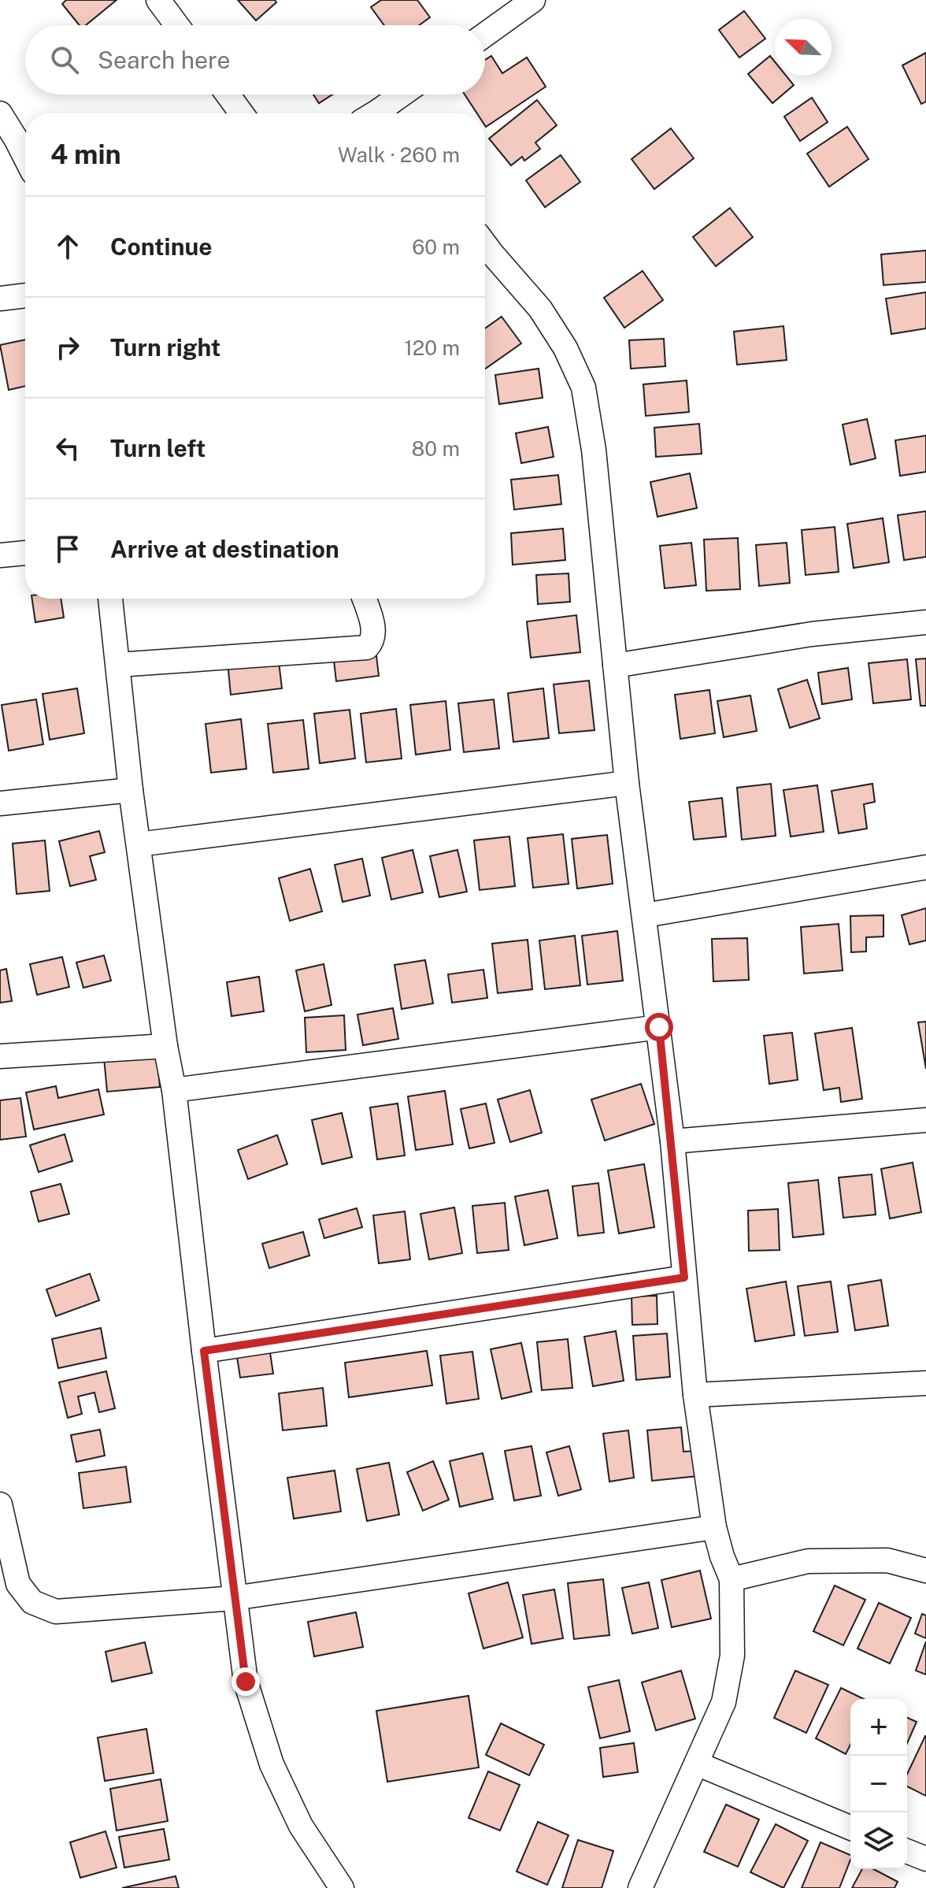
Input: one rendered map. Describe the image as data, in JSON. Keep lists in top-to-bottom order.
{
  "north": "top left",
  "page": {
    "search": "Search here",
    "heading": ["4 min", "Walk · 260 m"],
    "list": [
      ["Continue", "60 m"],
      ["Turn right", "120 m"],
      ["Turn left", "80 m"],
      "Arrive at destination"
    ],
    "map_buttons": ["+", "−"]
  }
}
